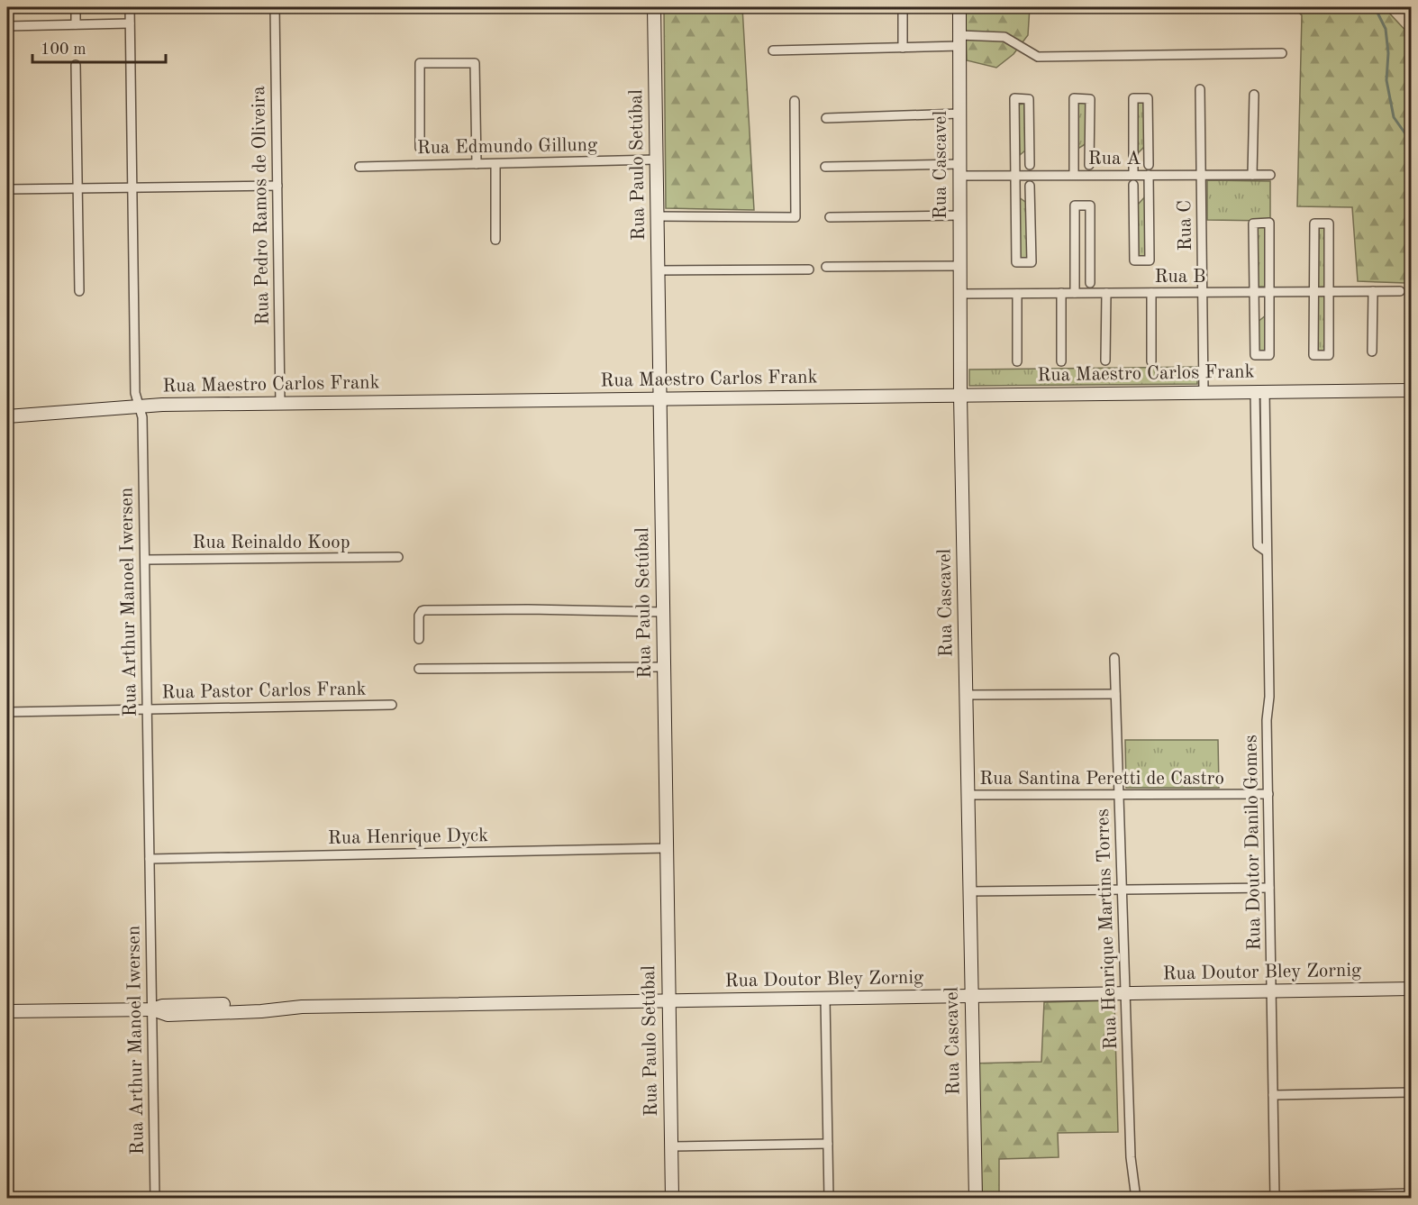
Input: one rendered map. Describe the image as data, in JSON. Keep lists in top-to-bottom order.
{
  "streets": {
    "main road": [
      "Rua Paulo Setúbal",
      "Rua Cascavel",
      "Rua Maestro Carlos Frank",
      "Rua Doutor Bley Zornig"
    ],
    "street": [
      "Rua Edmundo Gillung",
      "Rua A",
      "Rua Pedro Ramos de Oliveira",
      "Rua C",
      "Rua B",
      "Rua Reinaldo Koop",
      "Rua Arthur Manoel Iwersen",
      "Rua Pastor Carlos Frank",
      "Rua Santina Peretti de Castro",
      "Rua Henrique Dyck",
      "Rua Doutor Danilo Gomes",
      "Rua Henrique Martins Torres"
    ]
  },
  "crossings": [
    ["Rua Edmundo Gillung", "Rua Paulo Setúbal"],
    ["Rua A", "Rua Cascavel"],
    ["Rua A", "Rua C"],
    ["Rua Paulo Setúbal", "Rua Maestro Carlos Frank"],
    ["Rua Paulo Setúbal", "Rua Henrique Dyck"],
    ["Rua Paulo Setúbal", "Rua Doutor Bley Zornig"],
    ["Rua Cascavel", "Rua B"],
    ["Rua Cascavel", "Rua Maestro Carlos Frank"],
    ["Rua Cascavel", "Rua Santina Peretti de Castro"],
    ["Rua Cascavel", "Rua Doutor Bley Zornig"],
    ["Rua Pedro Ramos de Oliveira", "Rua Maestro Carlos Frank"],
    ["Rua C", "Rua B"],
    ["Rua C", "Rua Maestro Carlos Frank"],
    ["Rua Maestro Carlos Frank", "Rua Arthur Manoel Iwersen"],
    ["Rua Maestro Carlos Frank", "Rua Doutor Danilo Gomes"],
    ["Rua Reinaldo Koop", "Rua Arthur Manoel Iwersen"],
    ["Rua Arthur Manoel Iwersen", "Rua Pastor Carlos Frank"],
    ["Rua Arthur Manoel Iwersen", "Rua Henrique Dyck"],
    ["Rua Arthur Manoel Iwersen", "Rua Doutor Bley Zornig"],
    ["Rua Santina Peretti de Castro", "Rua Doutor Danilo Gomes"],
    ["Rua Santina Peretti de Castro", "Rua Henrique Martins Torres"],
    ["Rua Doutor Danilo Gomes", "Rua Doutor Bley Zornig"],
    ["Rua Henrique Martins Torres", "Rua Doutor Bley Zornig"]
  ],
  "scale_bar": "100 m"
}
